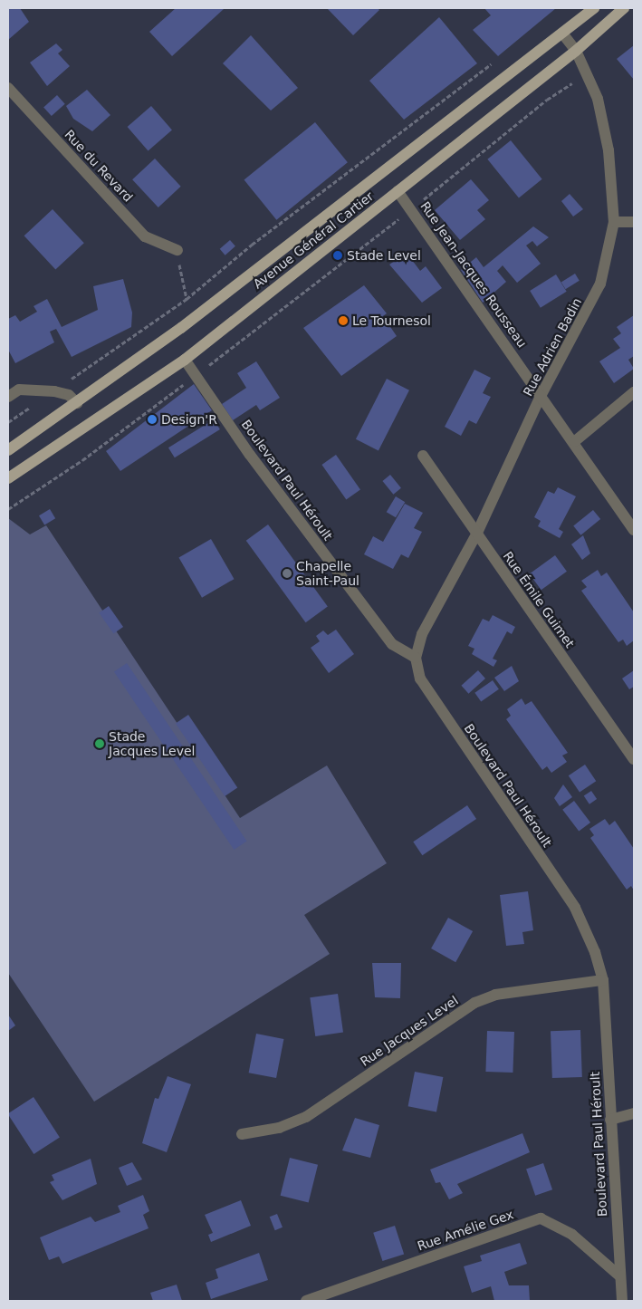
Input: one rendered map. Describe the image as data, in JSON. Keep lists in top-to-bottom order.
{
  "streets": {
    "main road": ["Avenue Général Cartier"],
    "street": [
      "Rue du Revard",
      "Rue Jean-Jacques Rousseau",
      "Rue Adrien Badin",
      "Boulevard Paul Héroult",
      "Rue Émile Guimet",
      "Rue Jacques Level",
      "Rue Amélie Gex"
    ]
  },
  "crossings": [
    ["Avenue Général Cartier", "Rue Jean-Jacques Rousseau"],
    ["Avenue Général Cartier", "Rue Adrien Badin"],
    ["Avenue Général Cartier", "Boulevard Paul Héroult"],
    ["Rue Jean-Jacques Rousseau", "Rue Adrien Badin"],
    ["Rue Adrien Badin", "Boulevard Paul Héroult"],
    ["Rue Adrien Badin", "Rue Émile Guimet"],
    ["Boulevard Paul Héroult", "Rue Jacques Level"],
    ["Boulevard Paul Héroult", "Rue Amélie Gex"]
  ],
  "places": [
    "Stade Level",
    "Le Tournesol",
    "Design'R",
    "Chapelle Saint-Paul",
    "Stade Jacques Level"
  ]
}
